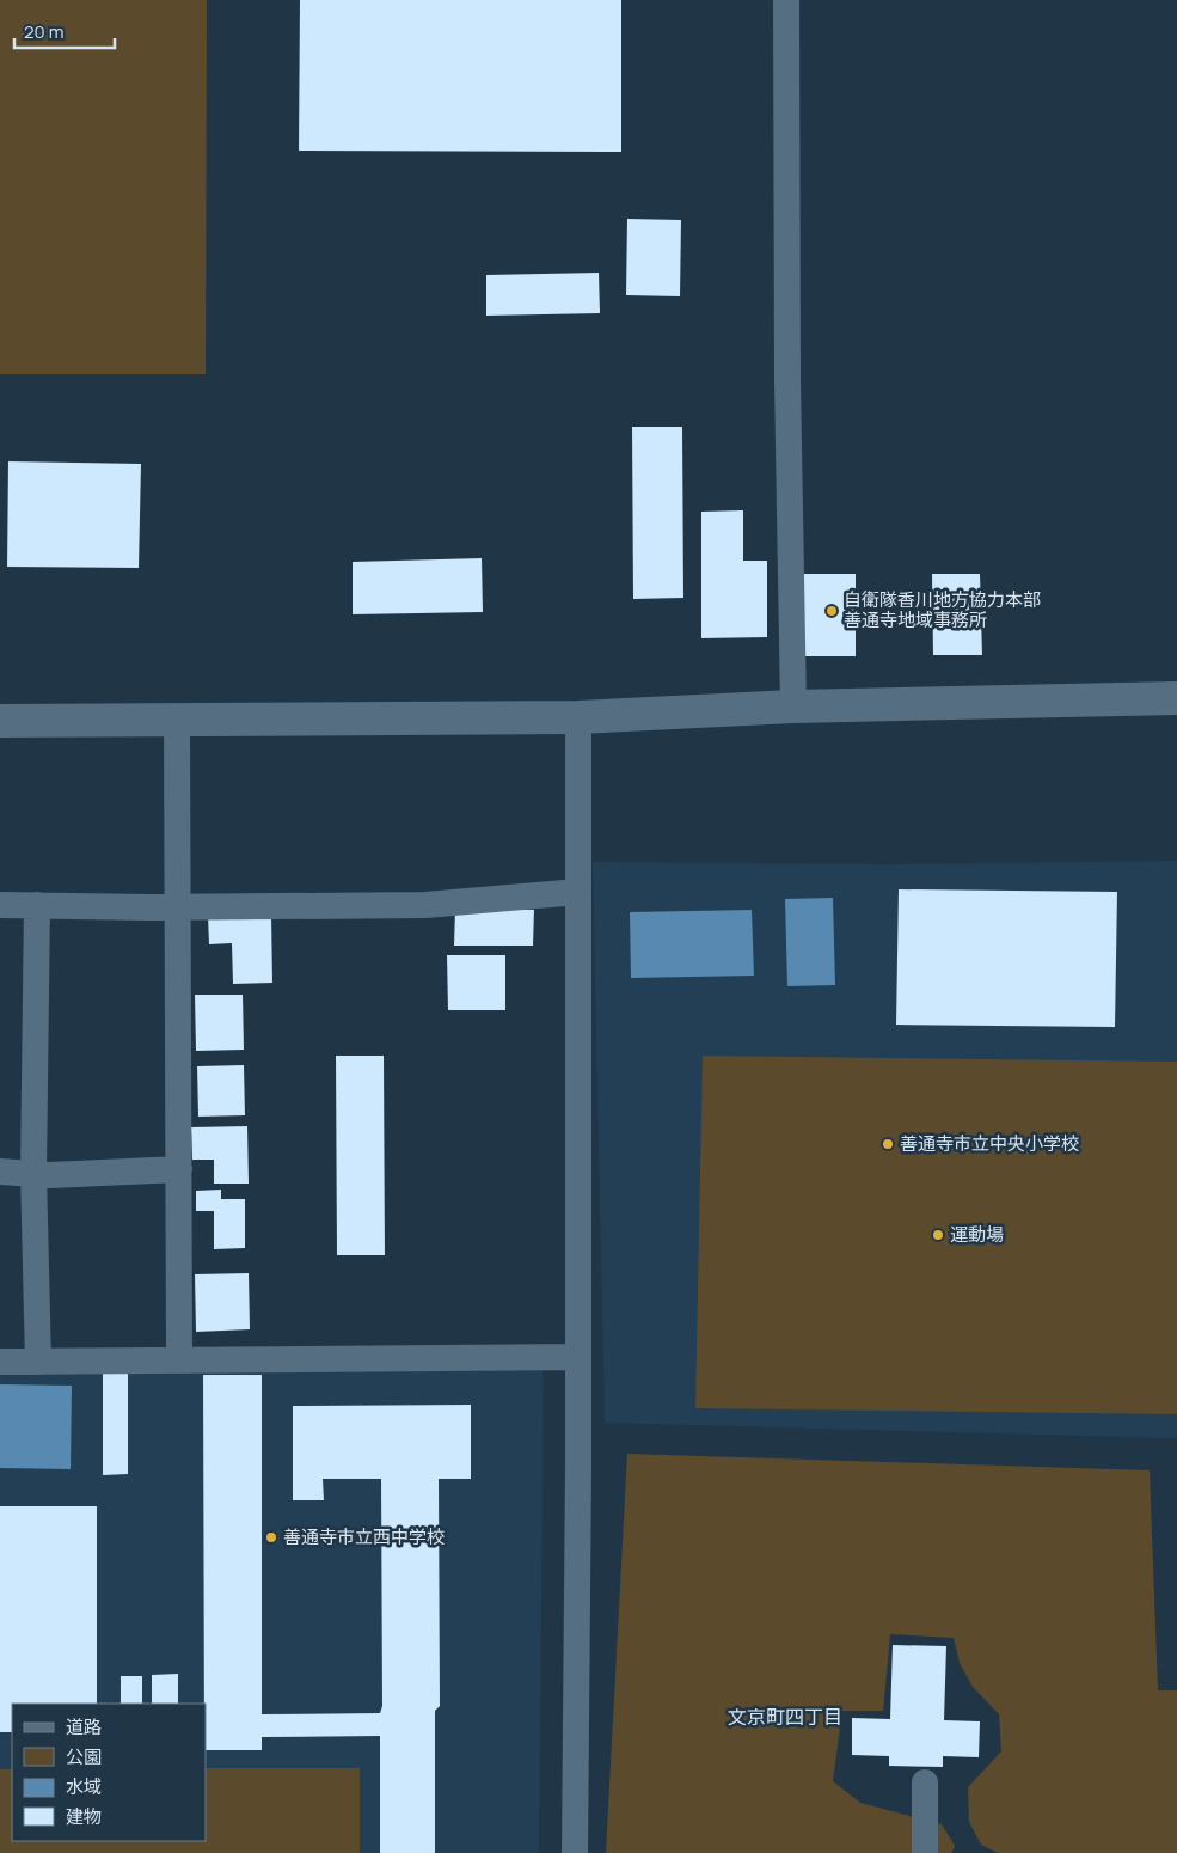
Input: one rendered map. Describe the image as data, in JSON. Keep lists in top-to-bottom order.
{
  "districts": ["文京町四丁目"],
  "places": [
    "自衛隊香川地方協力本部 善通寺地域事務所",
    "善通寺市立中央小学校",
    "運動場",
    "善通寺市立西中学校"
  ],
  "legend": [
    "道路",
    "公園",
    "水域",
    "建物"
  ],
  "scale_bar": "20 m"
}
